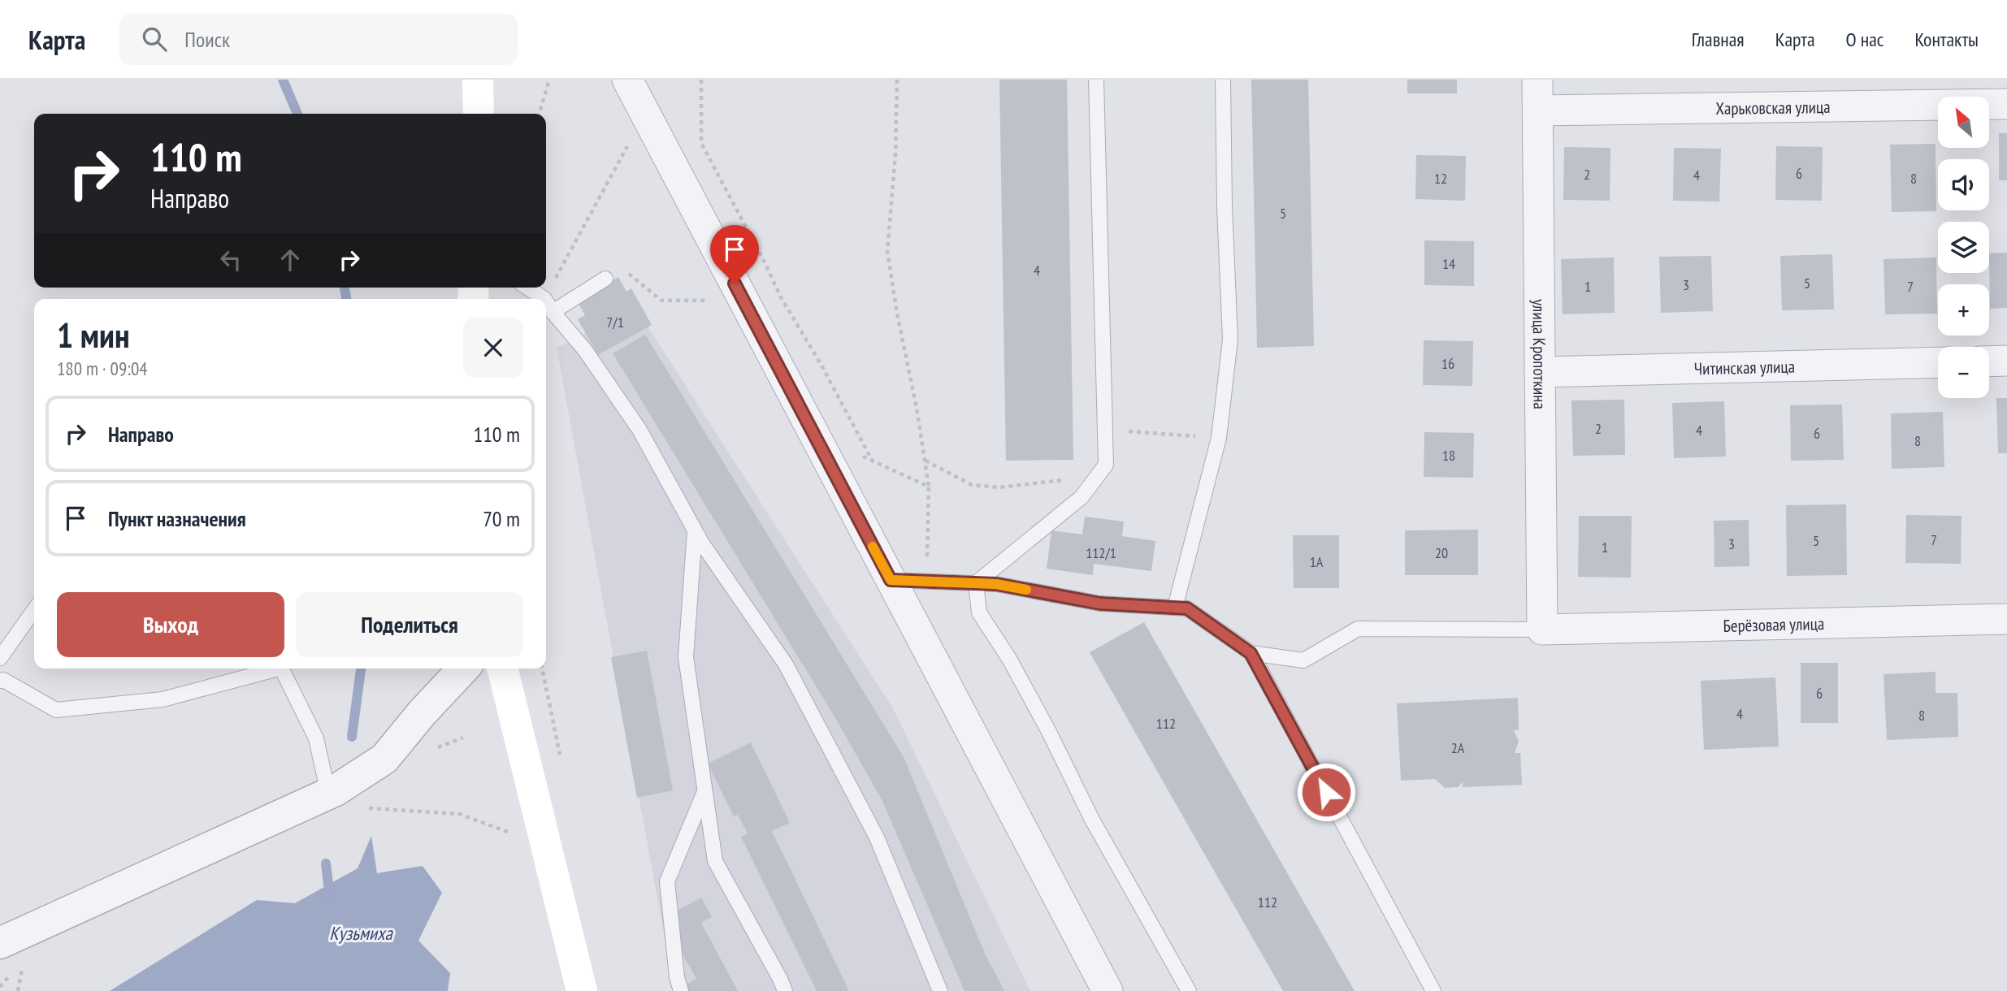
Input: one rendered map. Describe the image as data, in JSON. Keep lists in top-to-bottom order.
{
  "streets": {
    "street": [
      "Харьковская улица",
      "улица Кропоткина",
      "Читинская улица",
      "Берёзовая улица"
    ]
  },
  "crossings": [
    ["Харьковская улица", "улица Кропоткина"],
    ["улица Кропоткина", "Читинская улица"],
    ["улица Кропоткина", "Берёзовая улица"]
  ],
  "water": ["Кузьмиха"],
  "house_numbers": [
    "6",
    "2",
    "4",
    "12",
    "8",
    "5",
    "14",
    "4",
    "5",
    "3",
    "1",
    "7",
    "7/1",
    "16",
    "2",
    "4",
    "6",
    "8",
    "18",
    "7",
    "5",
    "3",
    "1",
    "112/1",
    "20",
    "1А",
    "6",
    "4",
    "8",
    "112",
    "2А",
    "112"
  ],
  "north": "top left",
  "page": {
    "header": "Карта",
    "search": "Поиск",
    "nav": [
      "Главная",
      "Карта",
      "О нас",
      "Контакты"
    ],
    "map_buttons": ["+", "−"],
    "turn": ["110 m", "Направо"],
    "heading": ["1 мин", "180 m · 09:04"],
    "list": [
      {
        "name": "Направо",
        "value": "110 m"
      },
      {
        "name": "Пункт назначения",
        "value": "70 m"
      }
    ],
    "buttons": ["Выход", "Поделиться"]
  }
}
